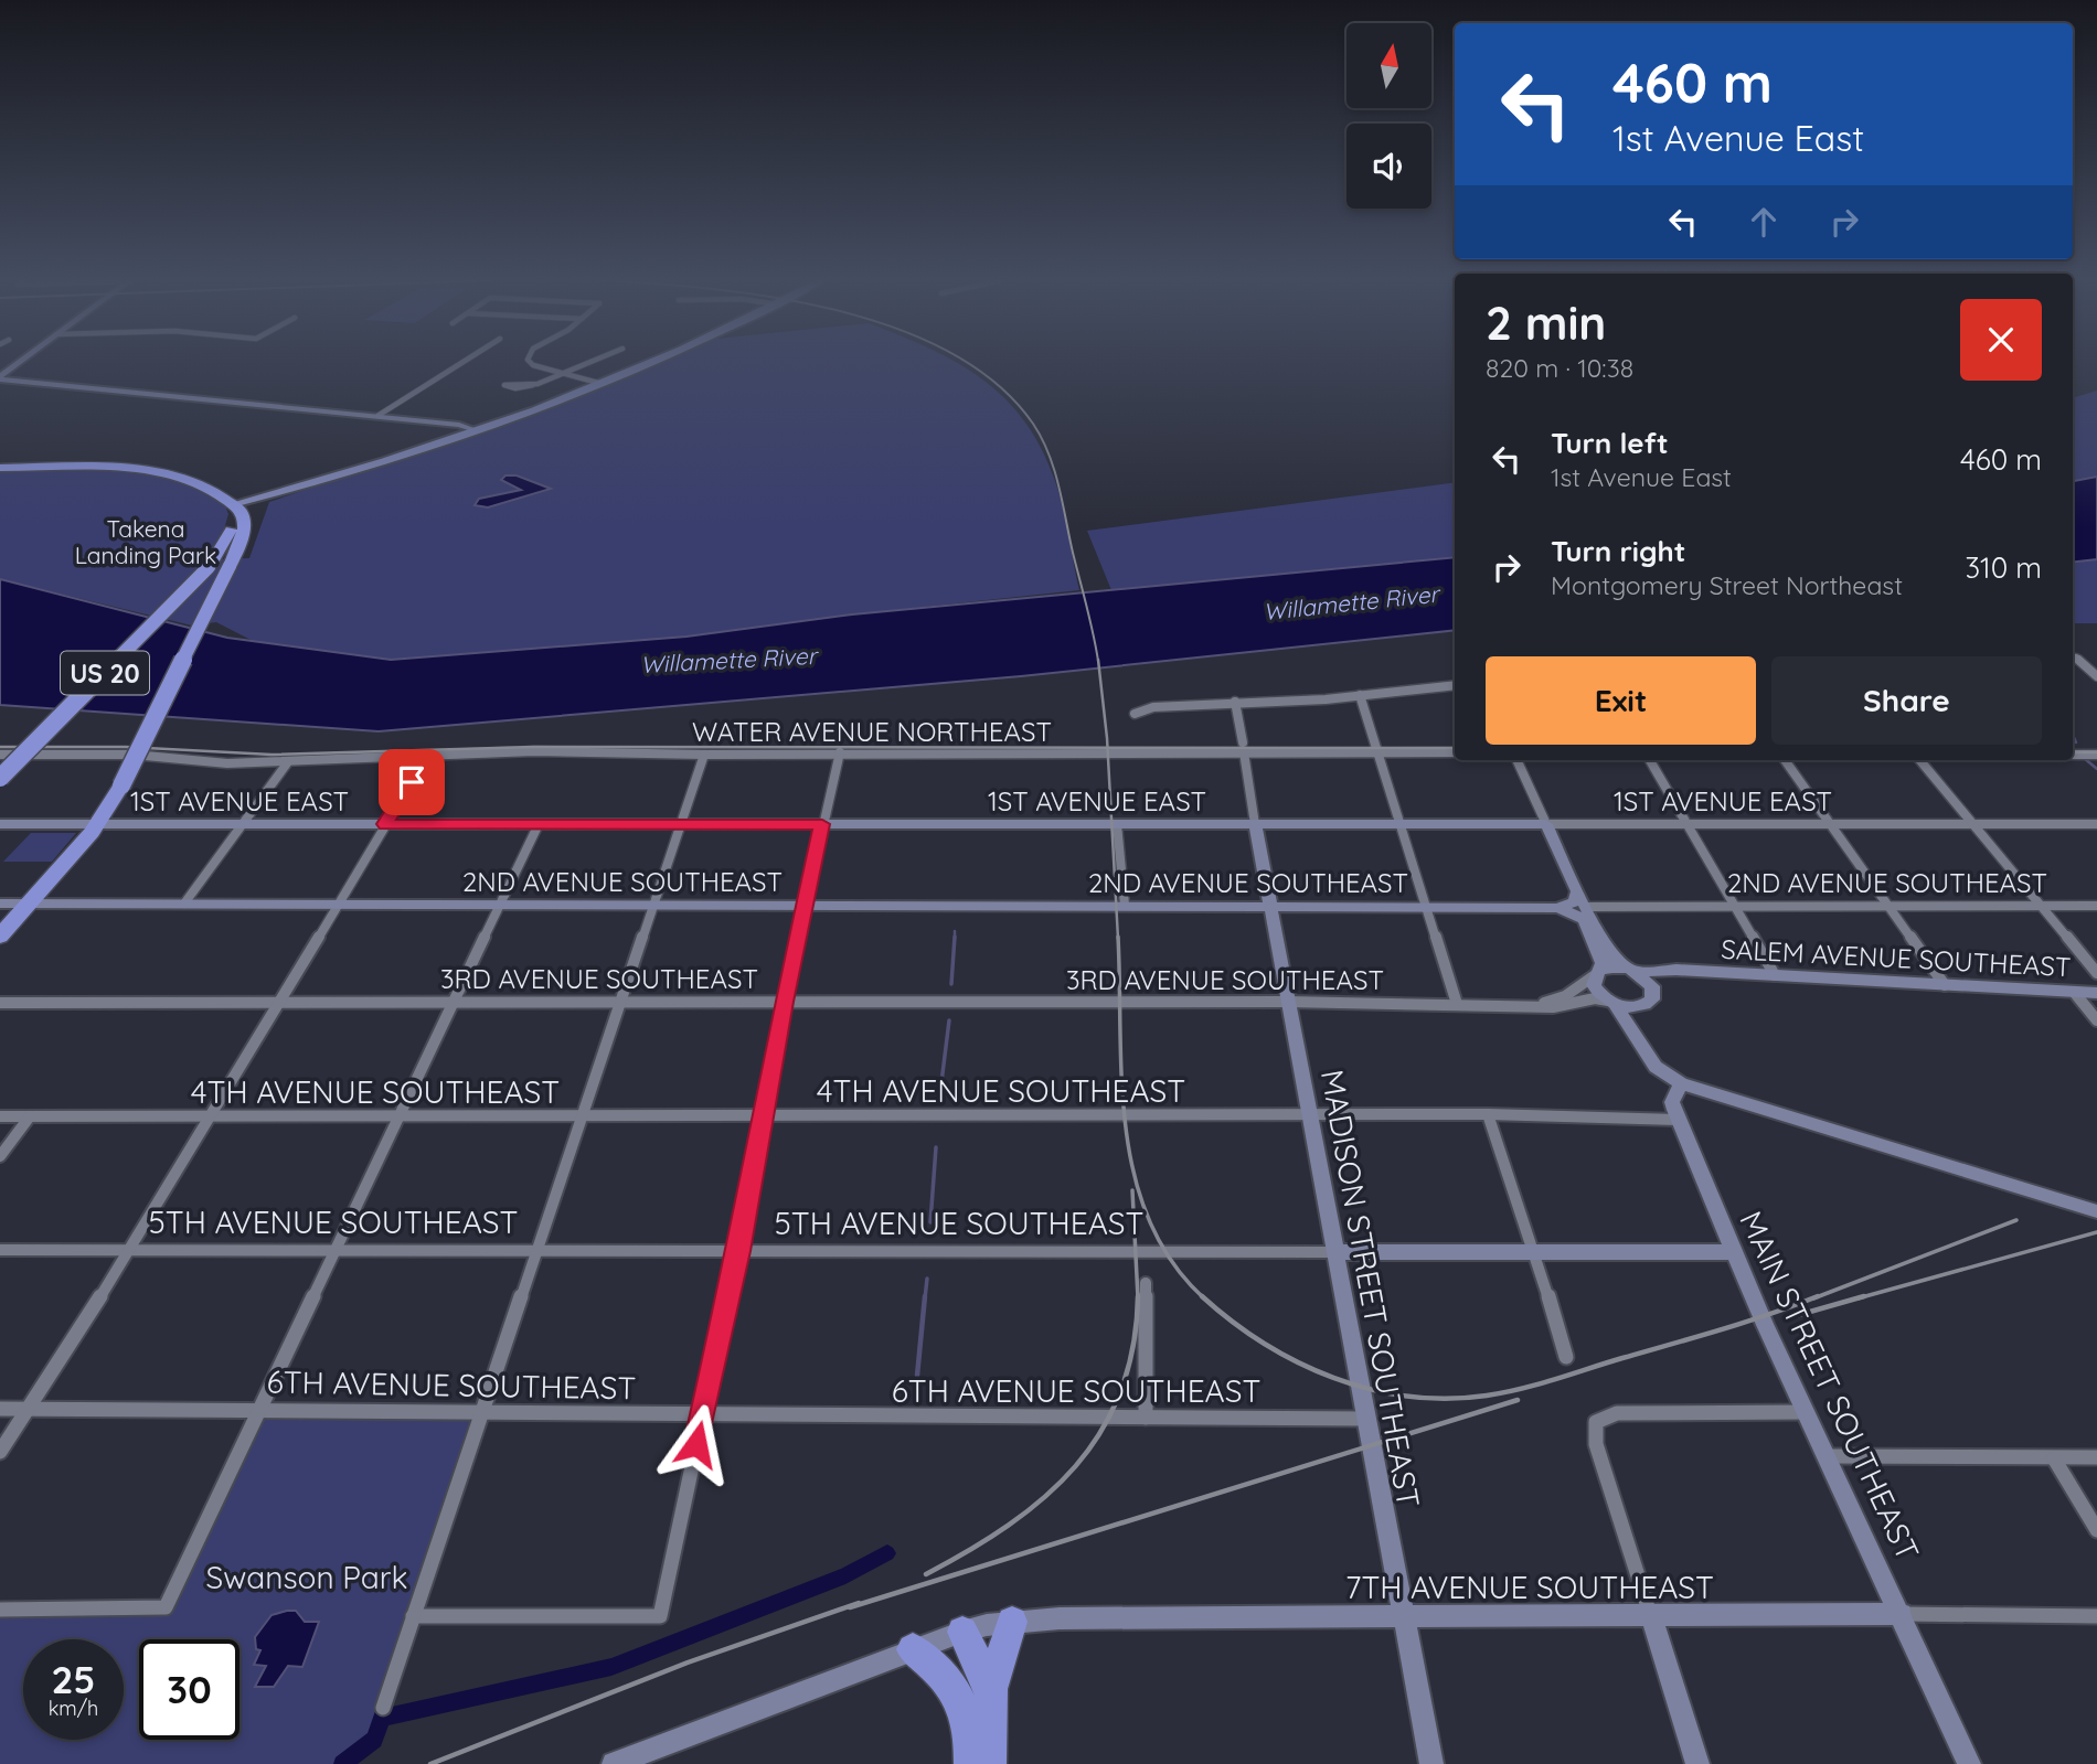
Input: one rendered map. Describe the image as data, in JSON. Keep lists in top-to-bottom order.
{
  "streets": {
    "highway": ["US 20"],
    "main road": [
      "1ST AVENUE EAST",
      "2ND AVENUE SOUTHEAST",
      "SALEM AVENUE SOUTHEAST",
      "5TH AVENUE SOUTHEAST",
      "MADISON STREET SOUTHEAST",
      "MAIN STREET SOUTHEAST",
      "7TH AVENUE SOUTHEAST"
    ],
    "street": [
      "WATER AVENUE NORTHEAST",
      "3RD AVENUE SOUTHEAST",
      "4TH AVENUE SOUTHEAST",
      "6TH AVENUE SOUTHEAST"
    ]
  },
  "crossings": [
    ["US 20", "1ST AVENUE EAST"],
    ["US 20", "2ND AVENUE SOUTHEAST"],
    ["1ST AVENUE EAST", "MADISON STREET SOUTHEAST"],
    ["2ND AVENUE SOUTHEAST", "MADISON STREET SOUTHEAST"],
    ["SALEM AVENUE SOUTHEAST", "3RD AVENUE SOUTHEAST"],
    ["3RD AVENUE SOUTHEAST", "MADISON STREET SOUTHEAST"],
    ["4TH AVENUE SOUTHEAST", "MADISON STREET SOUTHEAST"],
    ["4TH AVENUE SOUTHEAST", "MAIN STREET SOUTHEAST"],
    ["5TH AVENUE SOUTHEAST", "MADISON STREET SOUTHEAST"],
    ["5TH AVENUE SOUTHEAST", "MAIN STREET SOUTHEAST"],
    ["MADISON STREET SOUTHEAST", "6TH AVENUE SOUTHEAST"],
    ["MADISON STREET SOUTHEAST", "7TH AVENUE SOUTHEAST"],
    ["MAIN STREET SOUTHEAST", "7TH AVENUE SOUTHEAST"]
  ],
  "water": ["Willamette River"],
  "parks": ["Takena Landing Park", "Swanson Park"],
  "north": "top",
  "page": {
    "turn": ["460 m", "1st Avenue East"],
    "heading": ["2 min", "820 m · 10:38"],
    "list": [
      {
        "name": "Turn left",
        "note": "1st Avenue East",
        "value": "460 m"
      },
      {
        "name": "Turn right",
        "note": "Montgomery Street Northeast",
        "value": "310 m"
      }
    ],
    "buttons": ["Exit", "Share"],
    "speed": "25 km/h",
    "limit": "30"
  }
}
